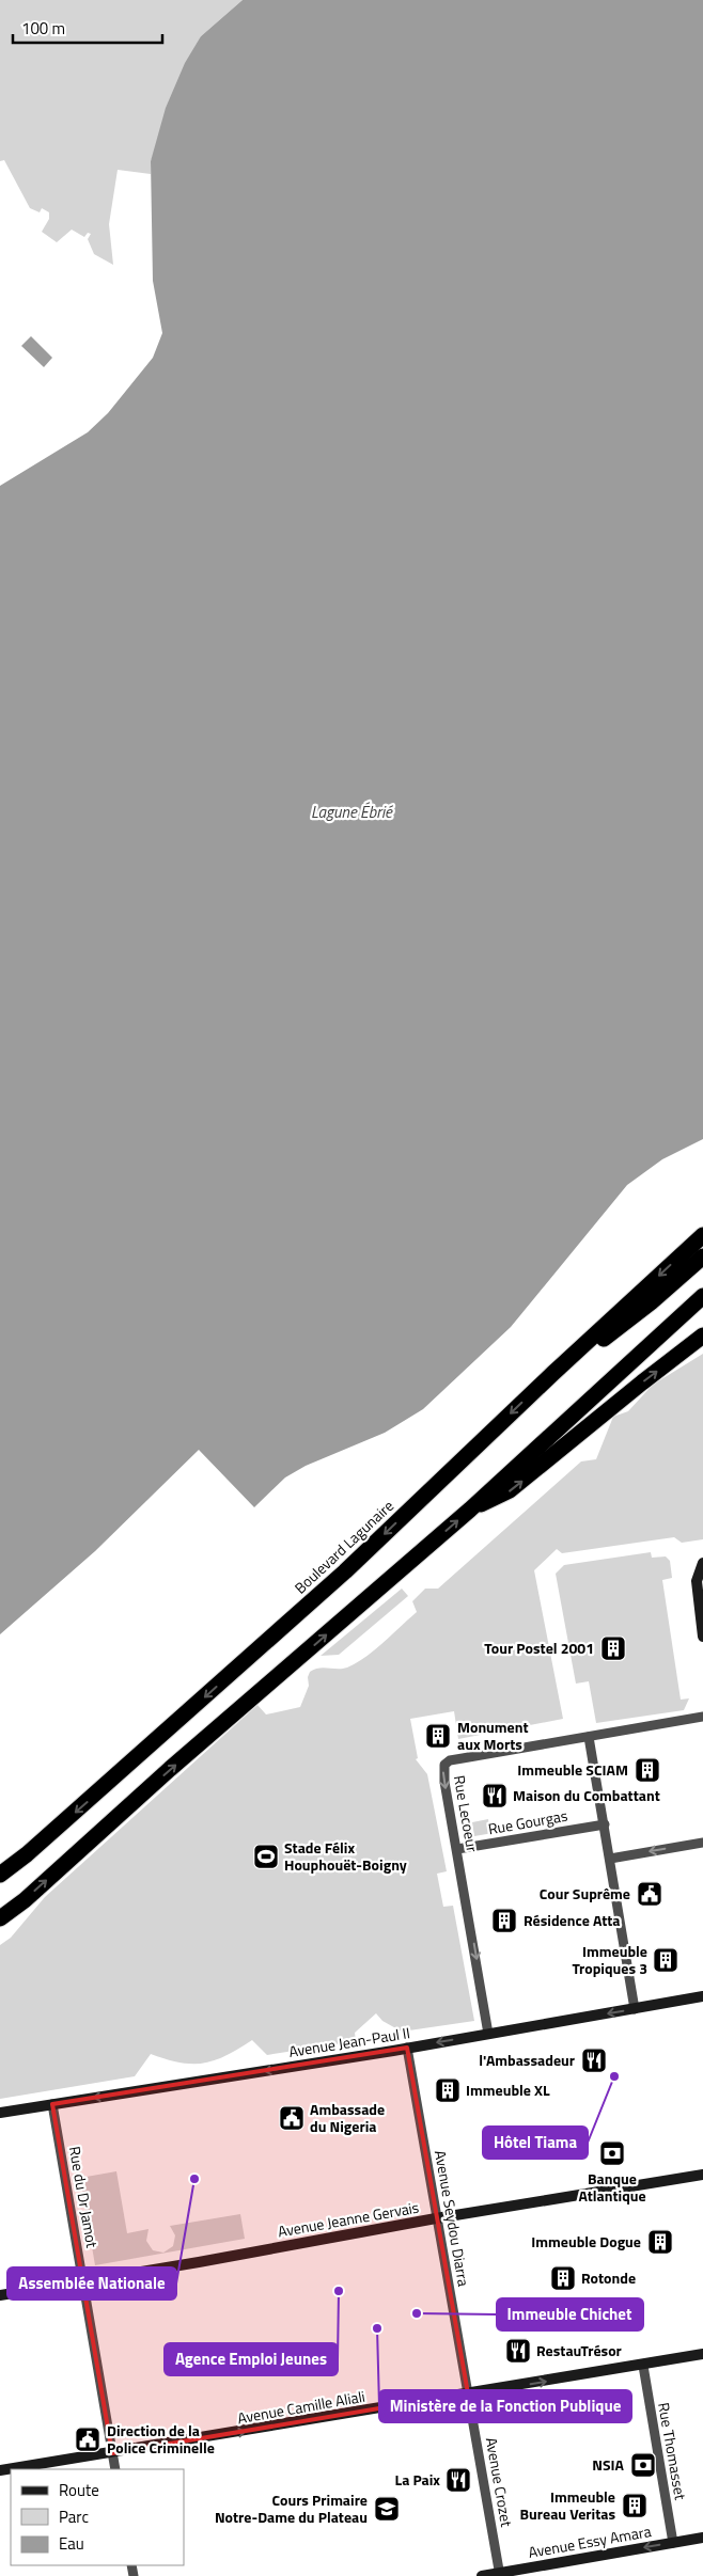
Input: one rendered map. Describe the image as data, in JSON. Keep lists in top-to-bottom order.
{
  "streets": {
    "highway": ["Boulevard Lagunaire"],
    "main road": [
      "Avenue Jean-Paul II",
      "Avenue Jeanne Gervais",
      "Avenue Camille Aliali",
      "Avenue Essy Amara"
    ],
    "street": [
      "Rue Lecoeur",
      "Rue Gourgas",
      "Rue du Dr Jamot",
      "Avenue Seydou Diarra",
      "Rue Thomasset",
      "Avenue Crozet"
    ]
  },
  "crossings": [
    ["Rue Lecoeur", "Rue Gourgas"],
    ["Rue Lecoeur", "Avenue Jean-Paul II"],
    ["Avenue Jean-Paul II", "Rue du Dr Jamot"],
    ["Avenue Jean-Paul II", "Avenue Seydou Diarra"],
    ["Rue du Dr Jamot", "Avenue Jeanne Gervais"],
    ["Rue du Dr Jamot", "Avenue Camille Aliali"],
    ["Avenue Seydou Diarra", "Avenue Jeanne Gervais"],
    ["Avenue Seydou Diarra", "Avenue Camille Aliali"],
    ["Avenue Seydou Diarra", "Avenue Crozet"],
    ["Avenue Camille Aliali", "Rue Thomasset"],
    ["Avenue Camille Aliali", "Avenue Crozet"],
    ["Rue Thomasset", "Avenue Essy Amara"],
    ["Avenue Crozet", "Avenue Essy Amara"]
  ],
  "one_way": ["Avenue Jean-Paul II", "Avenue Camille Aliali", "Avenue Essy Amara"],
  "water": ["Lagune Ébrié"],
  "places": {
    "building": [
      "Tour Postel 2001",
      "Monument aux Morts",
      "Immeuble SCIAM",
      "Résidence Atta",
      "Immeuble Tropiques 3",
      "Immeuble XL",
      "Immeuble Dogue",
      "Rotonde",
      "Immeuble Bureau Veritas"
    ],
    "restaurant": [
      "Maison du Combattant",
      "l'Ambassadeur",
      "RestauTrésor",
      "La Paix"
    ],
    "sports": ["Stade Félix Houphouët-Boigny"],
    "public building": ["Cour Suprême", "Ambassade du Nigeria", "Direction de la Police Criminelle"],
    "other": [
      "Hôtel Tiama",
      "Assemblée Nationale",
      "Agence Emploi Jeunes",
      "Immeuble Chichet",
      "Ministère de la Fonction Publique"
    ],
    "bank": ["Banque Atlantique", "NSIA"],
    "school or university": ["Cours Primaire Notre-Dame du Plateau"]
  },
  "legend": ["Route", "Parc", "Eau"],
  "scale_bar": "100 m"
}
